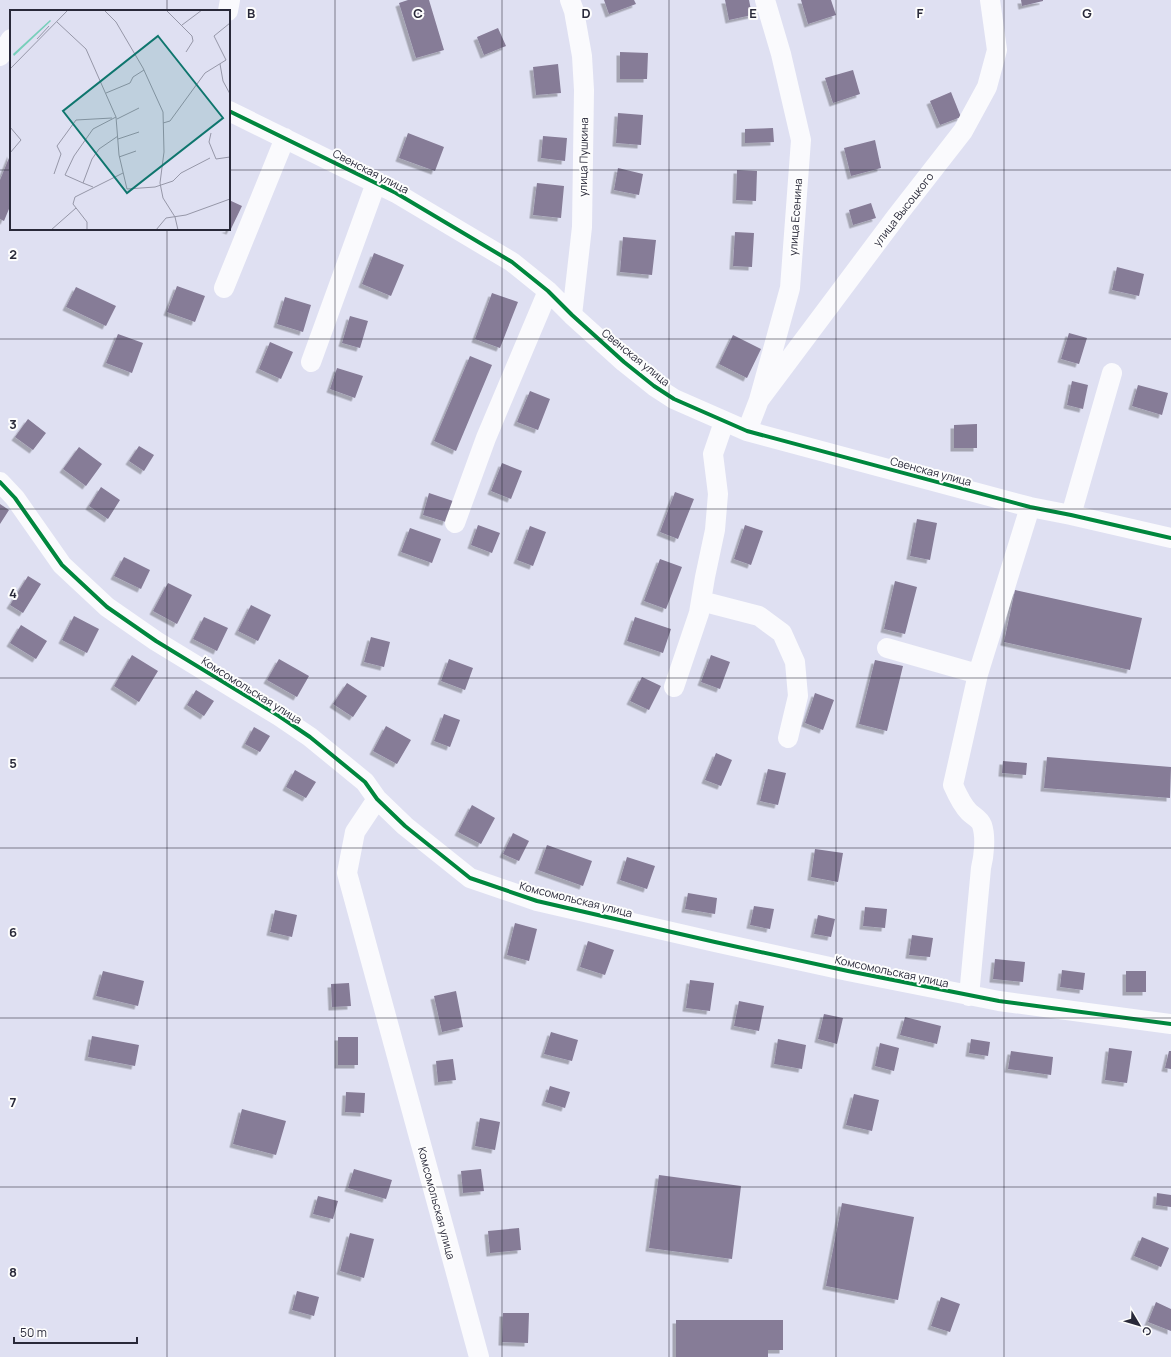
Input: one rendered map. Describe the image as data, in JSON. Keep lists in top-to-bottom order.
{
  "streets": {
    "street": [
      "улица Пушкина",
      "Свенская улица",
      "улица Высоцкого",
      "улица Есенина",
      "Комсомольская улица"
    ]
  },
  "crossings": [
    ["улица Пушкина", "Свенская улица"],
    ["Свенская улица", "улица Есенина"],
    ["улица Высоцкого", "улица Есенина"]
  ],
  "scale_bar": "50 m",
  "north": "bottom right",
  "grid": {
    "columns": [
      "B",
      "C",
      "D",
      "E",
      "F",
      "G"
    ],
    "rows": [
      "2",
      "3",
      "4",
      "5",
      "6",
      "7",
      "8"
    ]
  }
}
